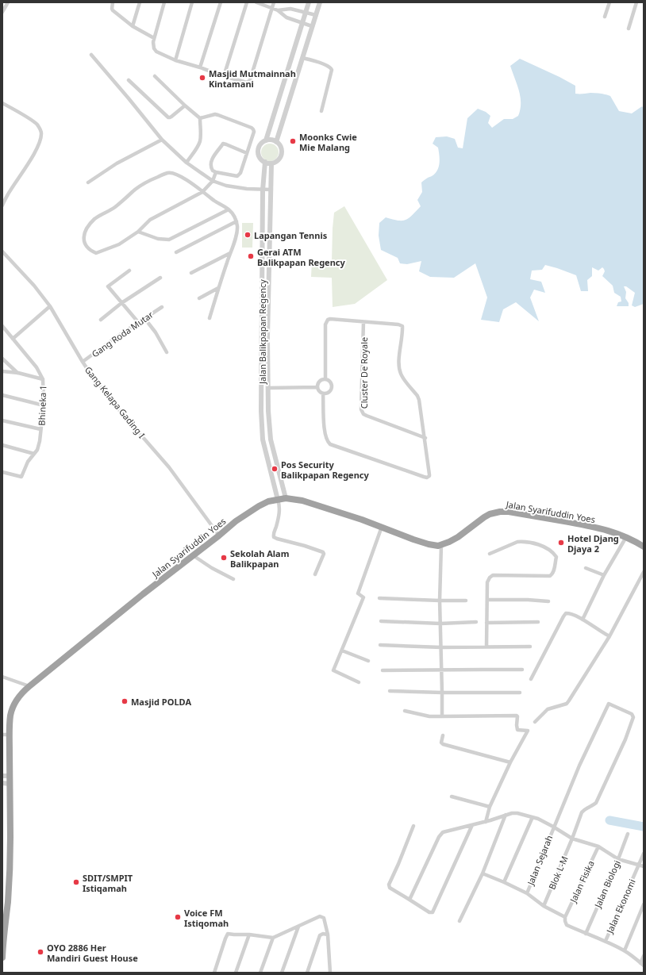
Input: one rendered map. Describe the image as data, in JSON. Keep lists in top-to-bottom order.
{
  "streets": {
    "highway": ["Jalan Syarifuddin Yoes"],
    "street": [
      "Jalan Balikpapan Regency",
      "Gang Roda Mutar",
      "Cluster De Royale",
      "Gang Kelapa Gading I",
      "Bhineka 1",
      "Jalan Sejarah",
      "Blok L-M",
      "Jalan Fisika",
      "Jalan Biologi",
      "Jalan Ekonomi"
    ]
  },
  "crossings": [
    ["Jalan Balikpapan Regency", "Jalan Syarifuddin Yoes"],
    ["Gang Roda Mutar", "Gang Kelapa Gading I"],
    ["Gang Kelapa Gading I", "Jalan Syarifuddin Yoes"],
    ["Jalan Sejarah", "Blok L-M"]
  ],
  "places": [
    "Masjid Mutmainnah Kintamani",
    "Moonks Cwie Mie Malang",
    "Lapangan Tennis",
    "Gerai ATM Balikpapan Regency",
    "Pos Security Balikpapan Regency",
    "Hotel Djang Djaya 2",
    "Sekolah Alam Balikpapan",
    "Masjid POLDA",
    "SDIT/SMPIT Istiqamah",
    "Voice FM Istiqomah",
    "OYO 2886 Her Mandiri Guest House"
  ]
}
